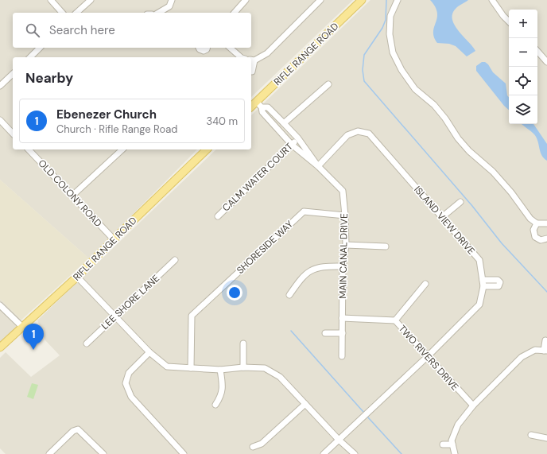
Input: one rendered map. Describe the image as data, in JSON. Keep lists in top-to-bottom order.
{
  "streets": {
    "main road": ["RIFLE RANGE ROAD"],
    "street": [
      "CALM WATER COURT",
      "OLD COLONY ROAD",
      "ISLAND VIEW DRIVE",
      "SHORESIDE WAY",
      "MAIN CANAL DRIVE",
      "LEE SHORE LANE",
      "TWO RIVERS DRIVE"
    ]
  },
  "crossings": [
    ["RIFLE RANGE ROAD", "OLD COLONY ROAD"],
    ["RIFLE RANGE ROAD", "MAIN CANAL DRIVE"],
    ["CALM WATER COURT", "MAIN CANAL DRIVE"],
    ["ISLAND VIEW DRIVE", "MAIN CANAL DRIVE"],
    ["ISLAND VIEW DRIVE", "TWO RIVERS DRIVE"],
    ["SHORESIDE WAY", "MAIN CANAL DRIVE"],
    ["MAIN CANAL DRIVE", "TWO RIVERS DRIVE"]
  ],
  "page": {
    "map_buttons": ["+", "−"],
    "search": "Search here",
    "heading": "Nearby",
    "list": [
      {
        "mark": "1",
        "name": "Ebenezer Church",
        "note": "Church · Rifle Range Road",
        "value": "340 m"
      }
    ],
    "pins": "1"
  }
}
